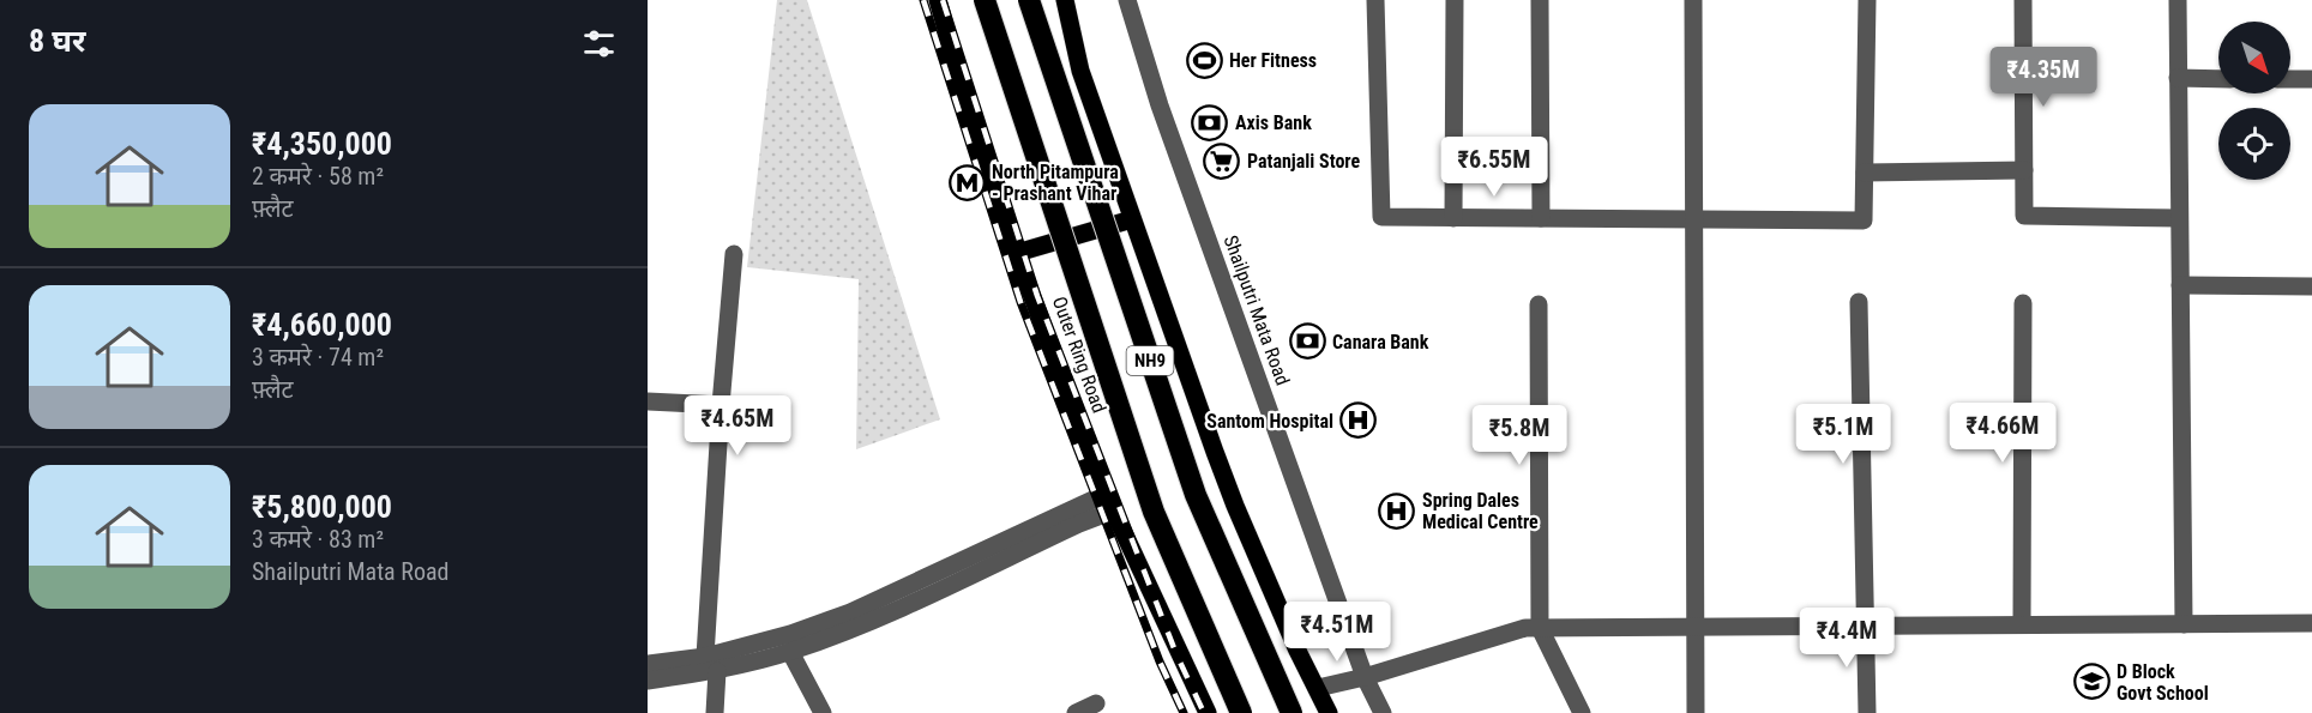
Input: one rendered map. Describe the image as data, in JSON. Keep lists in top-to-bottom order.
{
  "streets": {
    "highway": ["Outer Ring Road", "NH9"],
    "street": ["Shailputri Mata Road"]
  },
  "places": {
    "sports": ["Her Fitness"],
    "bank": ["Axis Bank", "Canara Bank"],
    "supermarket": ["Patanjali Store"],
    "metro station": ["North Pitampura - Prashant Vihar"],
    "hospital": ["Santom Hospital", "Spring Dales Medical Centre"],
    "school or university": ["D Block Govt School"]
  },
  "north": "bottom right",
  "page": {
    "heading": "8 घर",
    "price": [
      "₹4.35M",
      "₹6.55M",
      "₹4.65M",
      "₹4.66M",
      "₹5.1M",
      "₹5.8M",
      "₹4.51M",
      "₹4.4M"
    ],
    "list": [
      {
        "name": "₹4,350,000",
        "note": "2 कमरे · 58 m² · फ़्लैट"
      },
      {
        "name": "₹4,660,000",
        "note": "3 कमरे · 74 m² · फ़्लैट"
      },
      {
        "name": "₹5,800,000",
        "note": "3 कमरे · 83 m² · Shailputri Mata Road"
      }
    ]
  }
}
